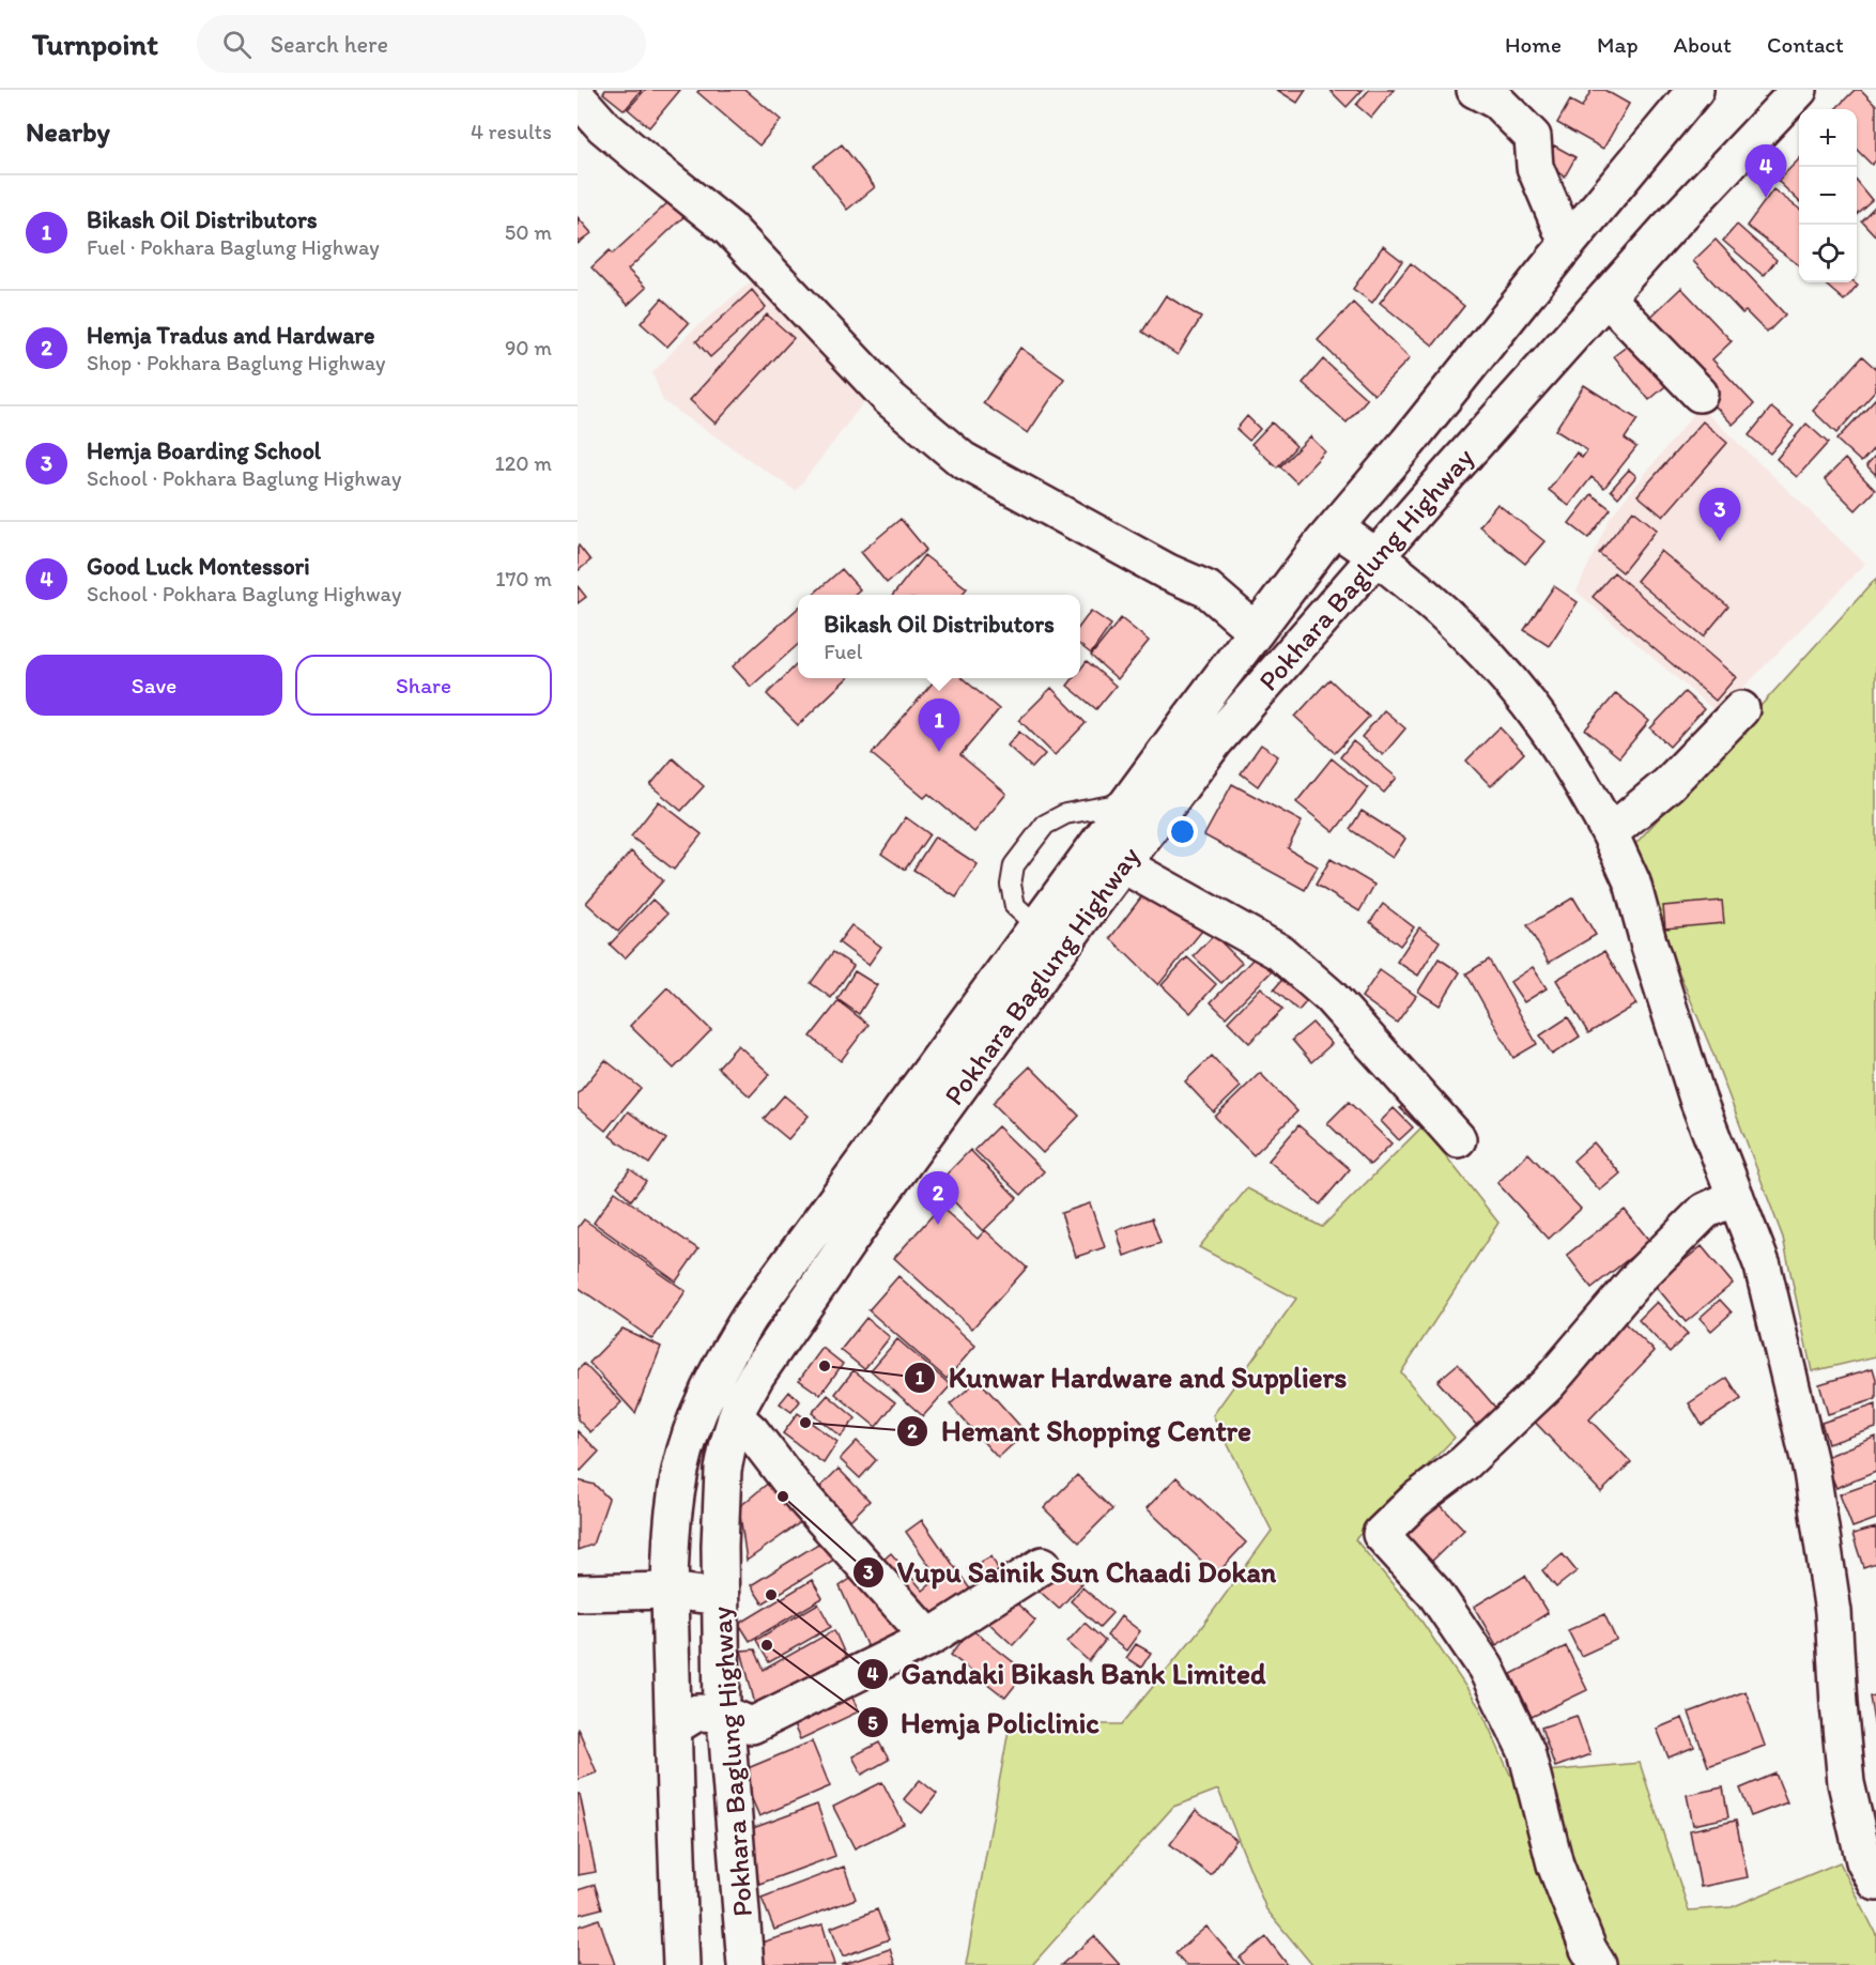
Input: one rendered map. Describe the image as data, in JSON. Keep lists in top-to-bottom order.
{
  "streets": {
    "main road": ["Pokhara Baglung Highway"]
  },
  "places": [
    "Kunwar Hardware and Suppliers",
    "Hemant Shopping Centre",
    "Vupu Sainik Sun Chaadi Dokan",
    "Gandaki Bikash Bank Limited",
    "Hemja Policlinic"
  ],
  "page": {
    "header": "Turnpoint",
    "search": "Search here",
    "nav": [
      "Home",
      "Map",
      "About",
      "Contact"
    ],
    "heading": ["Nearby", "4 results"],
    "map_buttons": ["+", "−"],
    "pins": [
      "4",
      "3",
      "1",
      "2"
    ],
    "list": [
      {
        "mark": "1",
        "name": "Bikash Oil Distributors",
        "note": "Fuel · Pokhara Baglung Highway",
        "value": "50 m"
      },
      {
        "mark": "2",
        "name": "Hemja Tradus and Hardware",
        "note": "Shop · Pokhara Baglung Highway",
        "value": "90 m"
      },
      {
        "mark": "3",
        "name": "Hemja Boarding School",
        "note": "School · Pokhara Baglung Highway",
        "value": "120 m"
      },
      {
        "mark": "4",
        "name": "Good Luck Montessori",
        "note": "School · Pokhara Baglung Highway",
        "value": "170 m"
      }
    ],
    "popup": ["Bikash Oil Distributors", "Fuel"],
    "buttons": ["Save", "Share"]
  }
}
